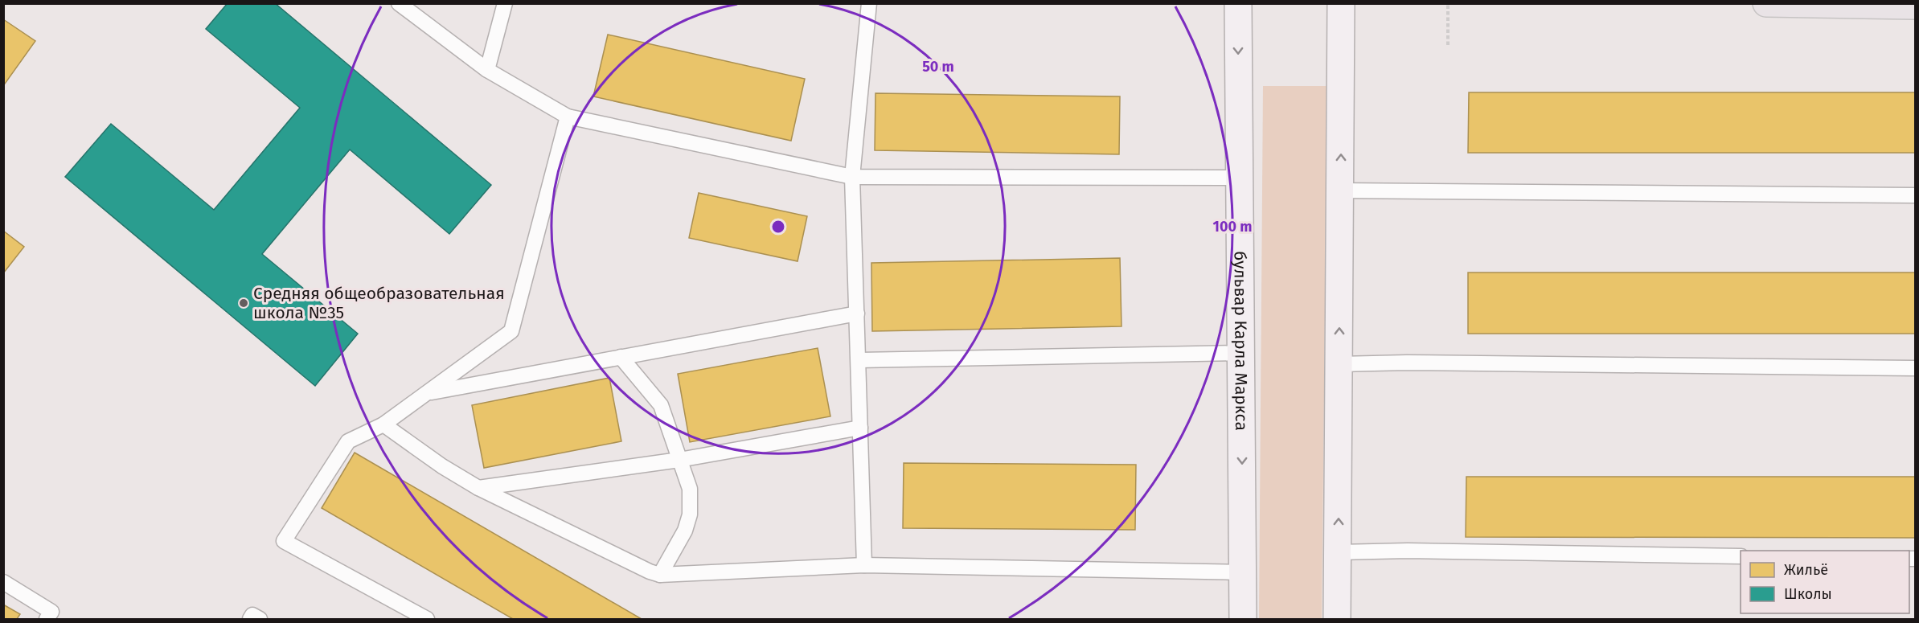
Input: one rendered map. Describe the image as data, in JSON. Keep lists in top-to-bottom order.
{
  "streets": {
    "street": ["бульвар Карла Маркса"]
  },
  "places": ["Средняя общеобразовательная школа №35"],
  "legend": ["Жильё", "Школы"],
  "rings": ["50 m", "100 m"]
}
